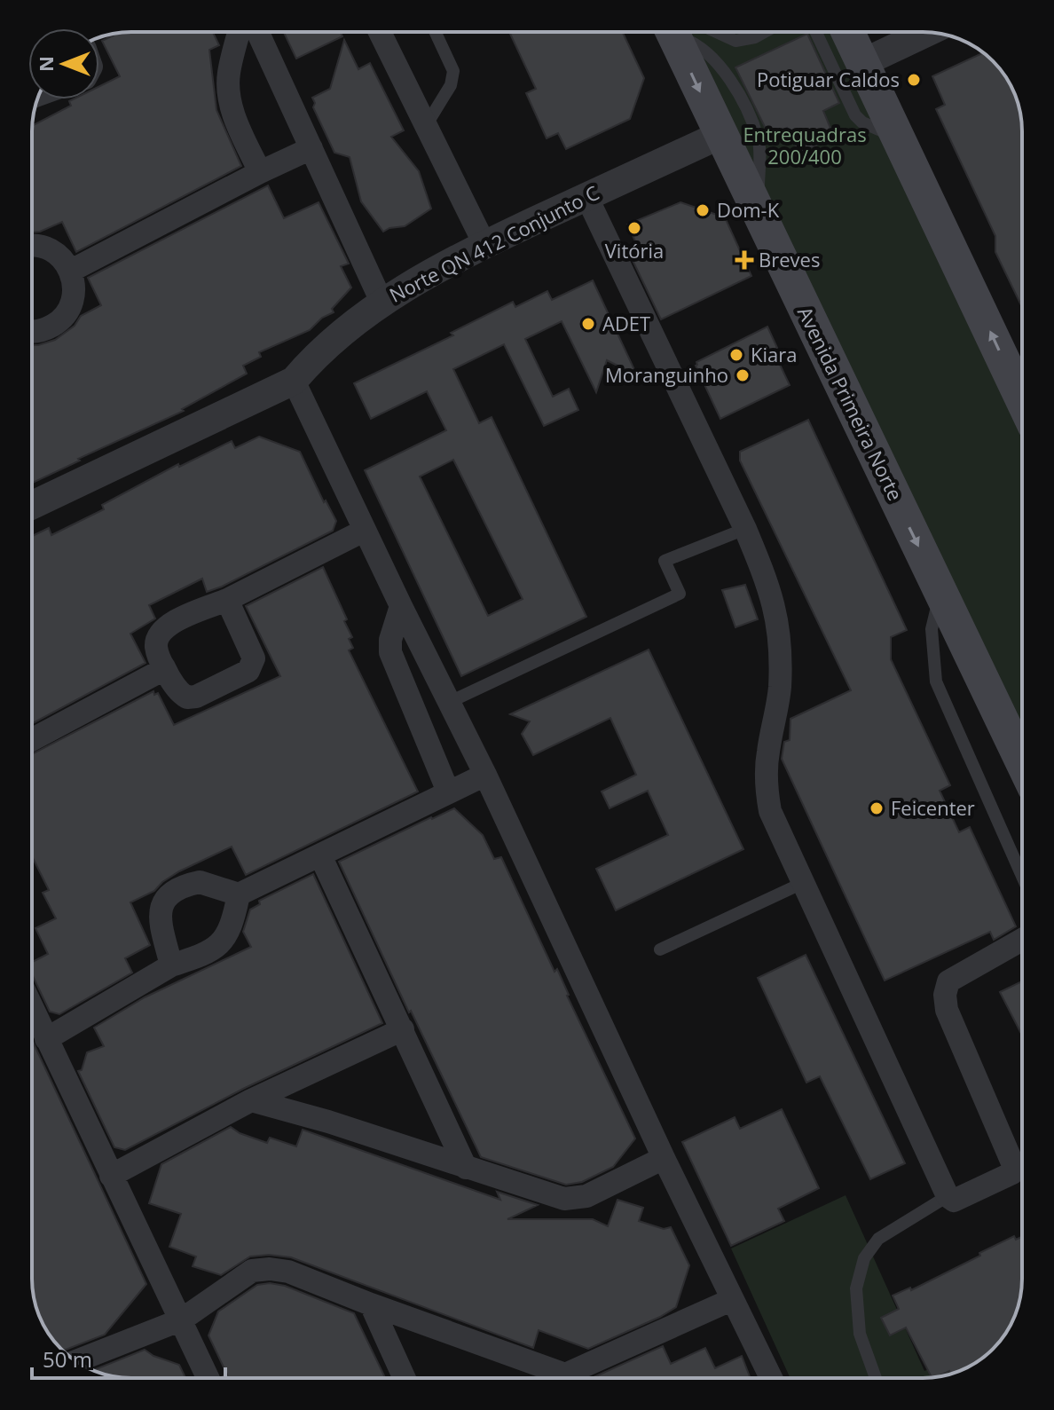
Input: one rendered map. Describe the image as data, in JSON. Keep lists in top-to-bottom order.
{
  "streets": {
    "main road": ["Avenida Primeira Norte"],
    "street": ["Norte QN 412 Conjunto C"]
  },
  "crossings": [
    ["Norte QN 412 Conjunto C", "Avenida Primeira Norte"]
  ],
  "parks": ["Entrequadras 200/400"],
  "places": {
    "other": [
      "Potiguar Caldos",
      "Dom-K",
      "Vitória",
      "ADET",
      "Kiara",
      "Moranguinho",
      "Feicenter"
    ],
    "health": ["Breves"]
  },
  "scale_bar": "50 m",
  "north": "left"
}
